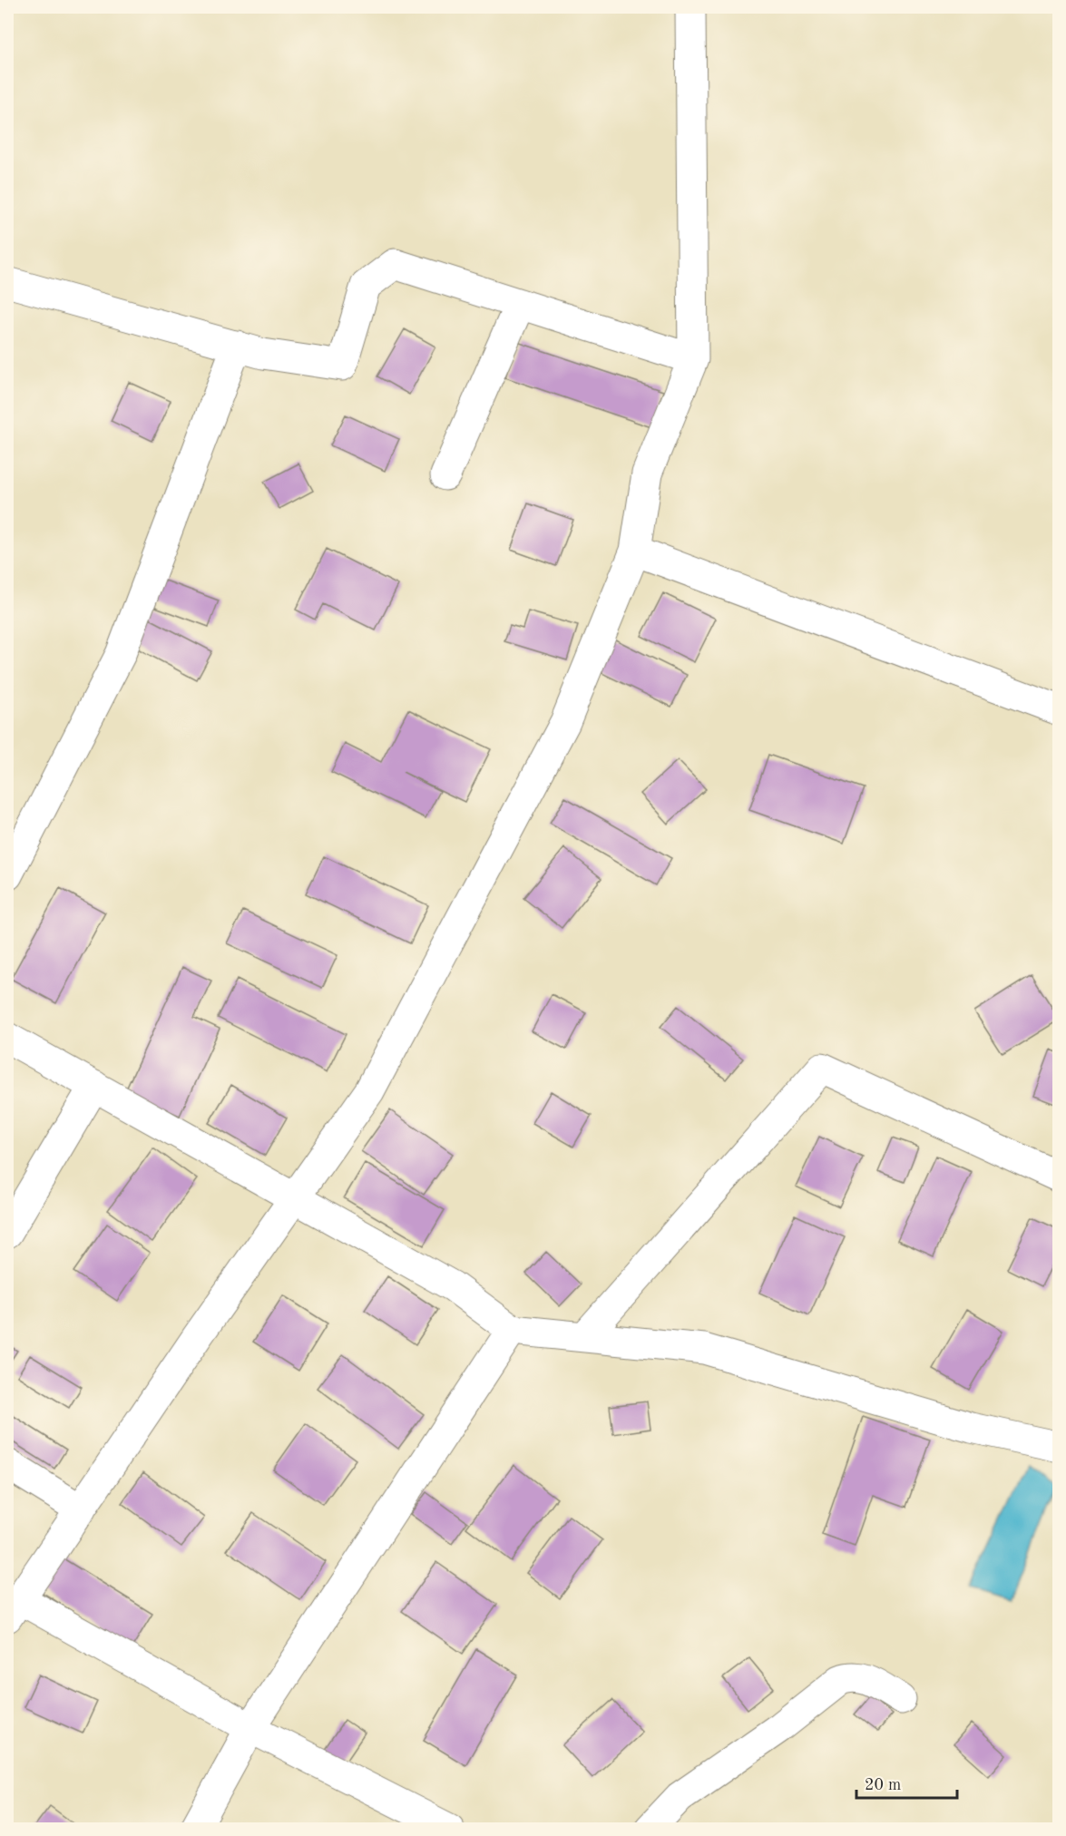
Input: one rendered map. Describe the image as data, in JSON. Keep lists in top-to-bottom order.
{
  "scale_bar": "20 m"
}
